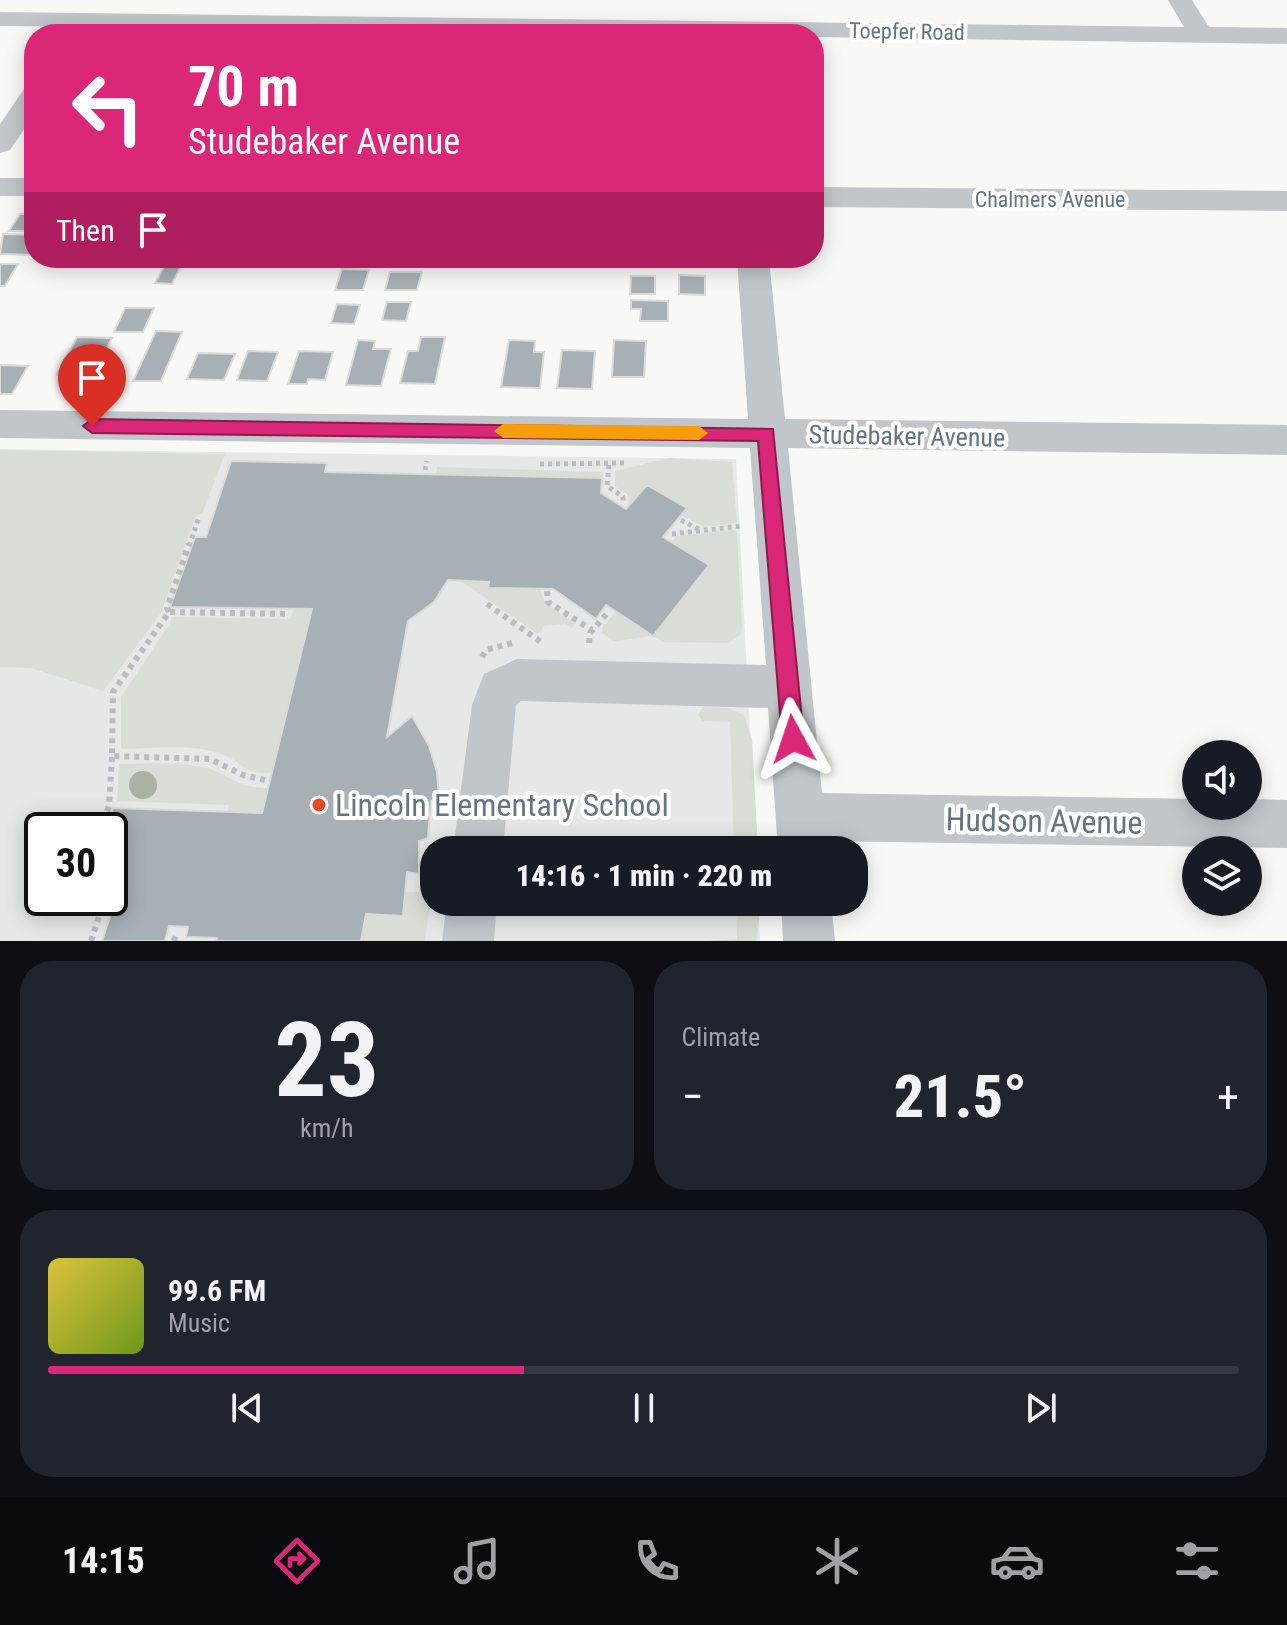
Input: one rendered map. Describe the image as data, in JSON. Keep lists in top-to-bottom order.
{
  "streets": {
    "street": [
      "Toepfer Road",
      "Chalmers Avenue",
      "Studebaker Avenue",
      "Hudson Avenue"
    ]
  },
  "places": ["Lincoln Elementary School"],
  "page": {
    "turn": ["70 m", "Studebaker Avenue"],
    "then": "Then",
    "limit": "30",
    "trip": "14:16 · 1 min · 220 m",
    "tile": [
      ["23", "km/h"],
      "Climate"
    ],
    "heat": ["−", "21.5°", "+"],
    "song": ["99.6 FM", "Music"],
    "tabs": "14:15"
  }
}
